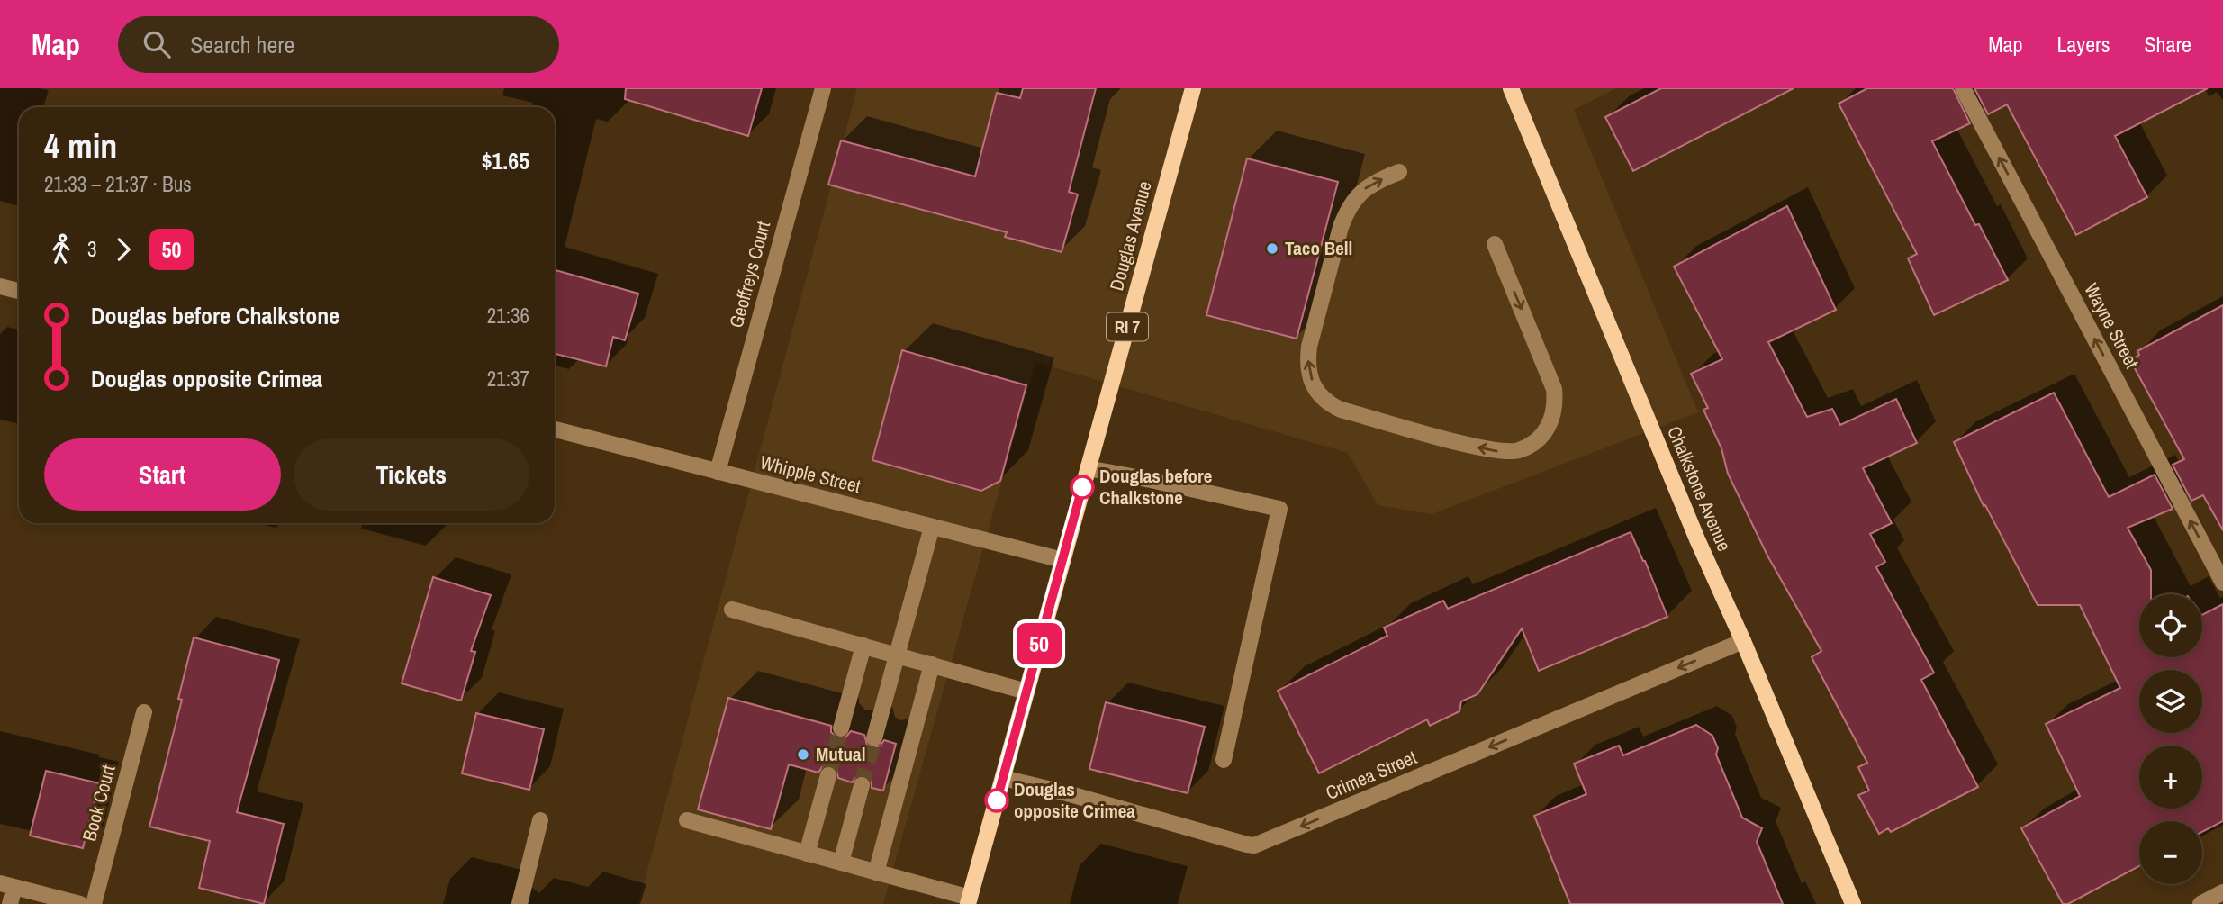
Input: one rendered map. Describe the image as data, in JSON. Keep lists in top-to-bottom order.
{
  "streets": {
    "main road": ["Douglas Avenue", "RI 7", "Chalkstone Avenue"],
    "street": [
      "Geoffreys Court",
      "Wayne Street",
      "Whipple Street",
      "Crimea Street",
      "Book Court"
    ]
  },
  "crossings": [
    ["Douglas Avenue", "Whipple Street"],
    ["Douglas Avenue", "Crimea Street"],
    ["Geoffreys Court", "Whipple Street"],
    ["Chalkstone Avenue", "Crimea Street"]
  ],
  "one_way": ["Wayne Street", "Crimea Street"],
  "places": [
    "Taco Bell",
    "Douglas before Chalkstone",
    "Mutual",
    "Douglas opposite Crimea"
  ],
  "lines": ["bus line 50"],
  "page": {
    "header": "Map",
    "search": "Search here",
    "nav": ["Map", "Layers", "Share"],
    "on_map": "50",
    "heading": ["4 min", "21:33 – 21:37 · Bus", "$1.65"],
    "legs": ["3", "50"],
    "list": [
      {
        "name": "Douglas before Chalkstone",
        "value": "21:36"
      },
      {
        "name": "Douglas opposite Crimea",
        "value": "21:37"
      }
    ],
    "buttons": ["Start", "Tickets"],
    "map_buttons": ["+", "−"]
  }
}
